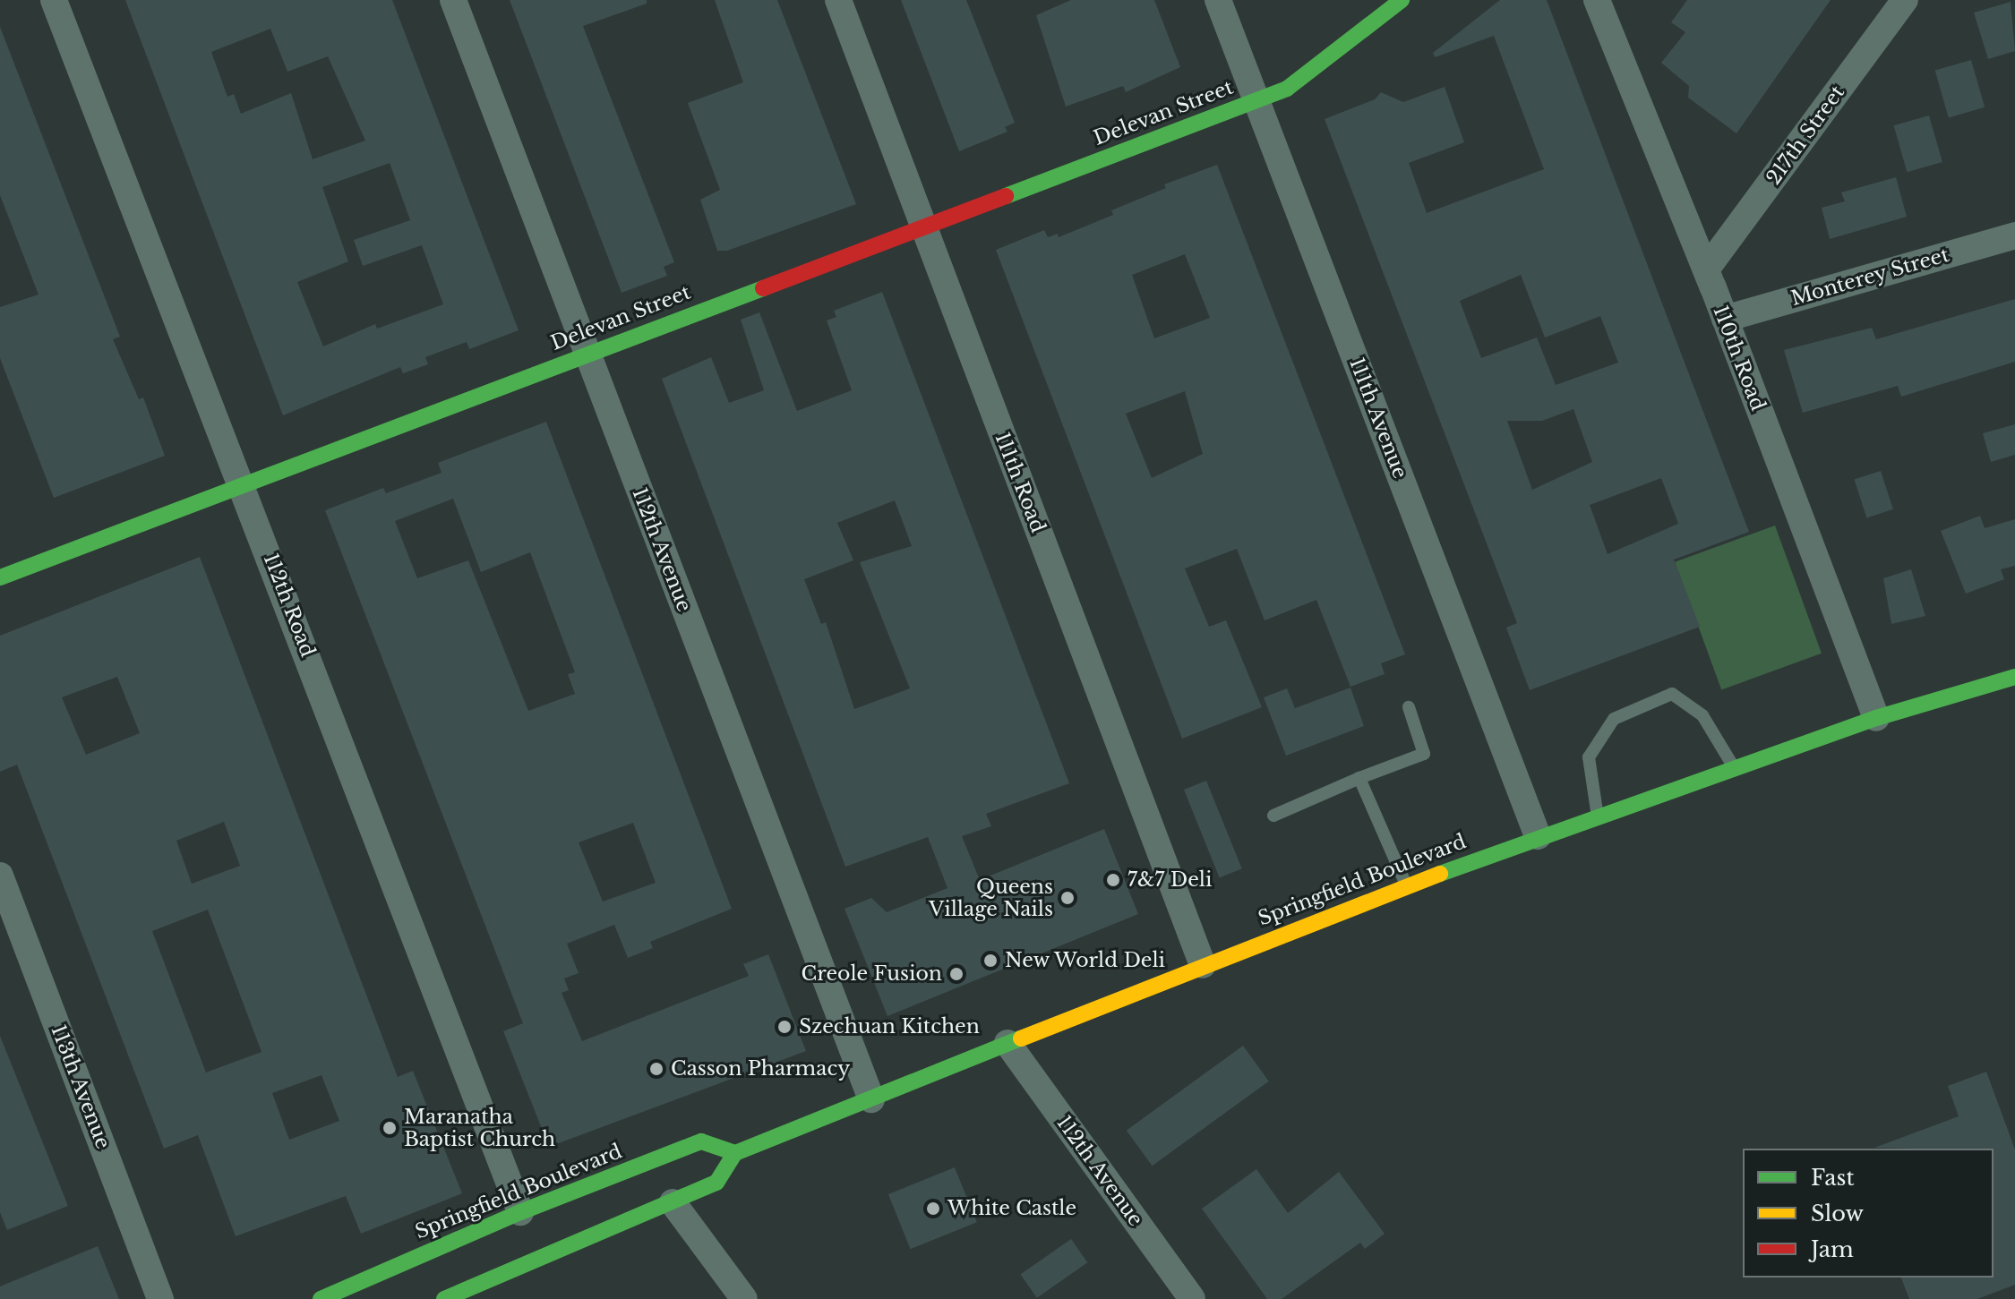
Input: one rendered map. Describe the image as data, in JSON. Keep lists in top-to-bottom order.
{
  "streets": {
    "main road": ["Delevan Street", "Springfield Boulevard"],
    "street": [
      "217th Street",
      "Monterey Street",
      "110th Road",
      "111th Avenue",
      "111th Road",
      "112th Avenue",
      "112th Road",
      "113th Avenue"
    ]
  },
  "crossings": [
    ["Delevan Street", "111th Avenue"],
    ["Delevan Street", "111th Road"],
    ["Delevan Street", "112th Avenue"],
    ["Delevan Street", "112th Road"],
    ["217th Street", "110th Road"],
    ["Monterey Street", "110th Road"],
    ["110th Road", "Springfield Boulevard"],
    ["111th Avenue", "Springfield Boulevard"],
    ["111th Road", "Springfield Boulevard"],
    ["112th Avenue", "Springfield Boulevard"],
    ["112th Road", "Springfield Boulevard"]
  ],
  "places": [
    "7&7 Deli",
    "Queens Village Nails",
    "New World Deli",
    "Creole Fusion",
    "Szechuan Kitchen",
    "Casson Pharmacy",
    "Maranatha Baptist Church",
    "White Castle"
  ],
  "legend": ["Fast", "Slow", "Jam"]
}
